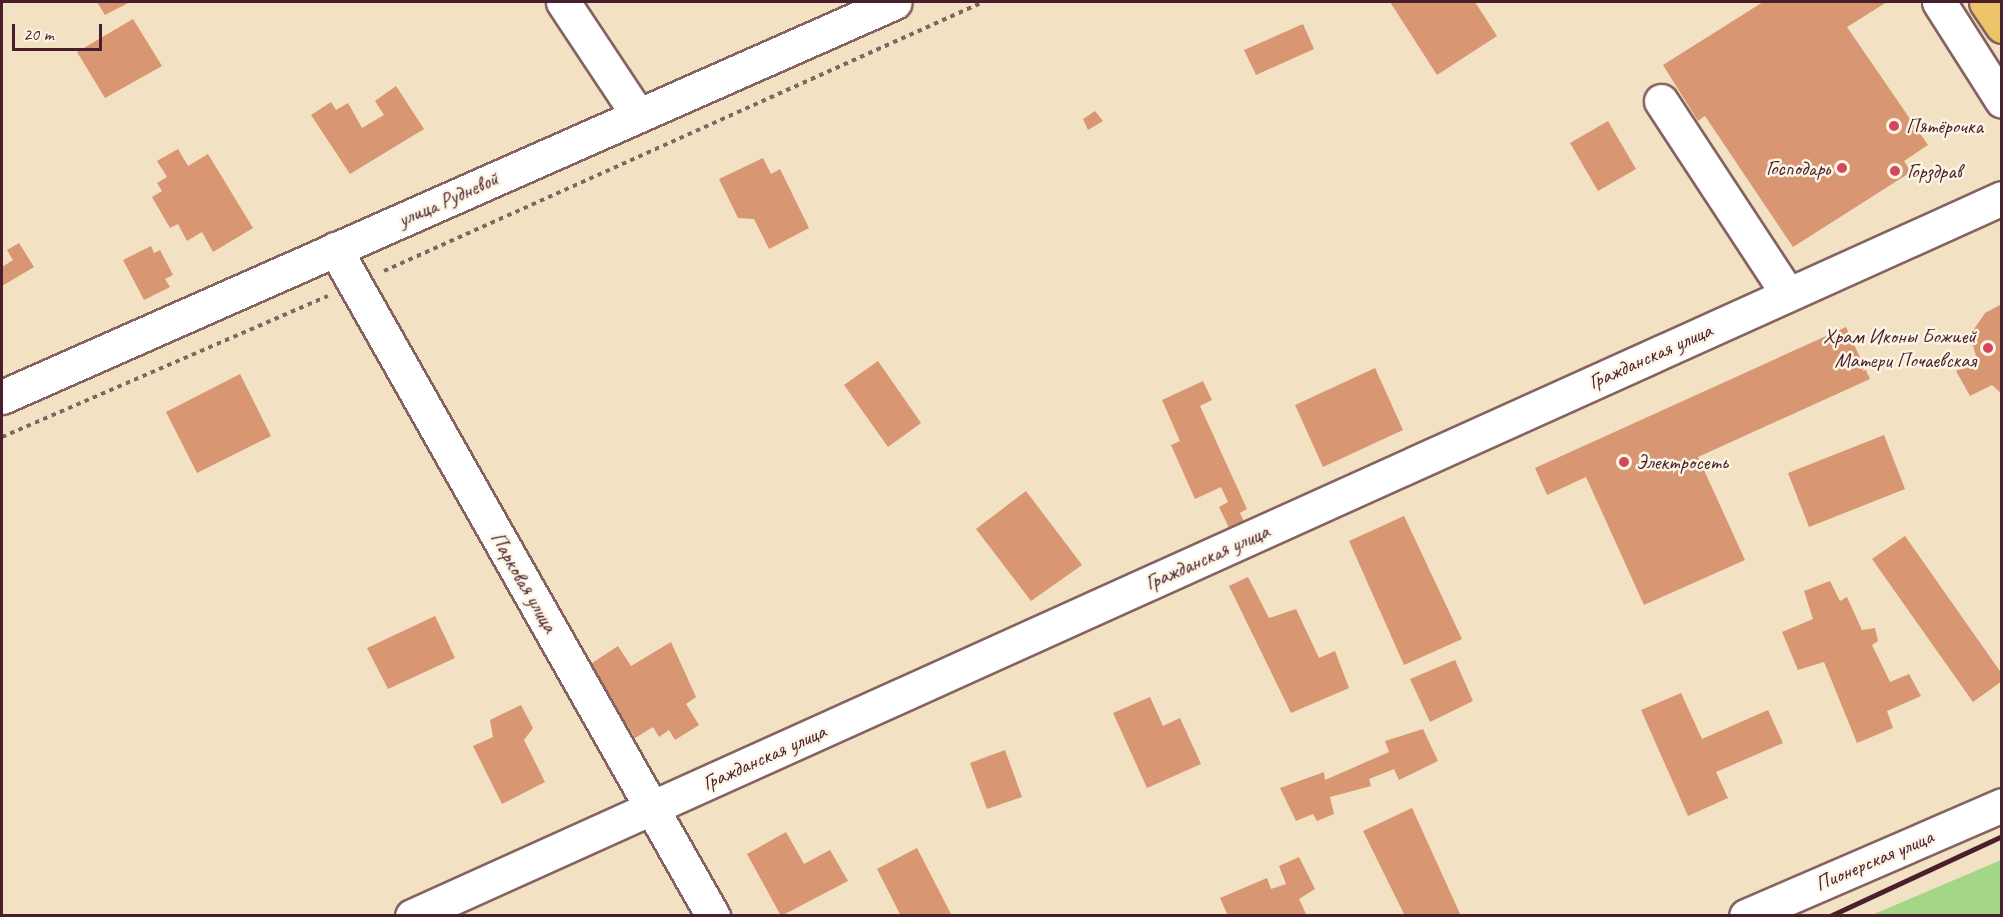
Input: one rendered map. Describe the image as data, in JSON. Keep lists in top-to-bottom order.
{
  "streets": {
    "street": [
      "улица Рудневой",
      "Гражданская улица",
      "Парковая улица",
      "Пионерская улица"
    ]
  },
  "crossings": [
    ["улица Рудневой", "Парковая улица"],
    ["Гражданская улица", "Парковая улица"]
  ],
  "places": [
    "Пятёрочка",
    "Господарь",
    "Горздрав",
    "Храм Иконы Божией Матери Почаевская",
    "Электросеть"
  ],
  "scale_bar": "20 m"
}
